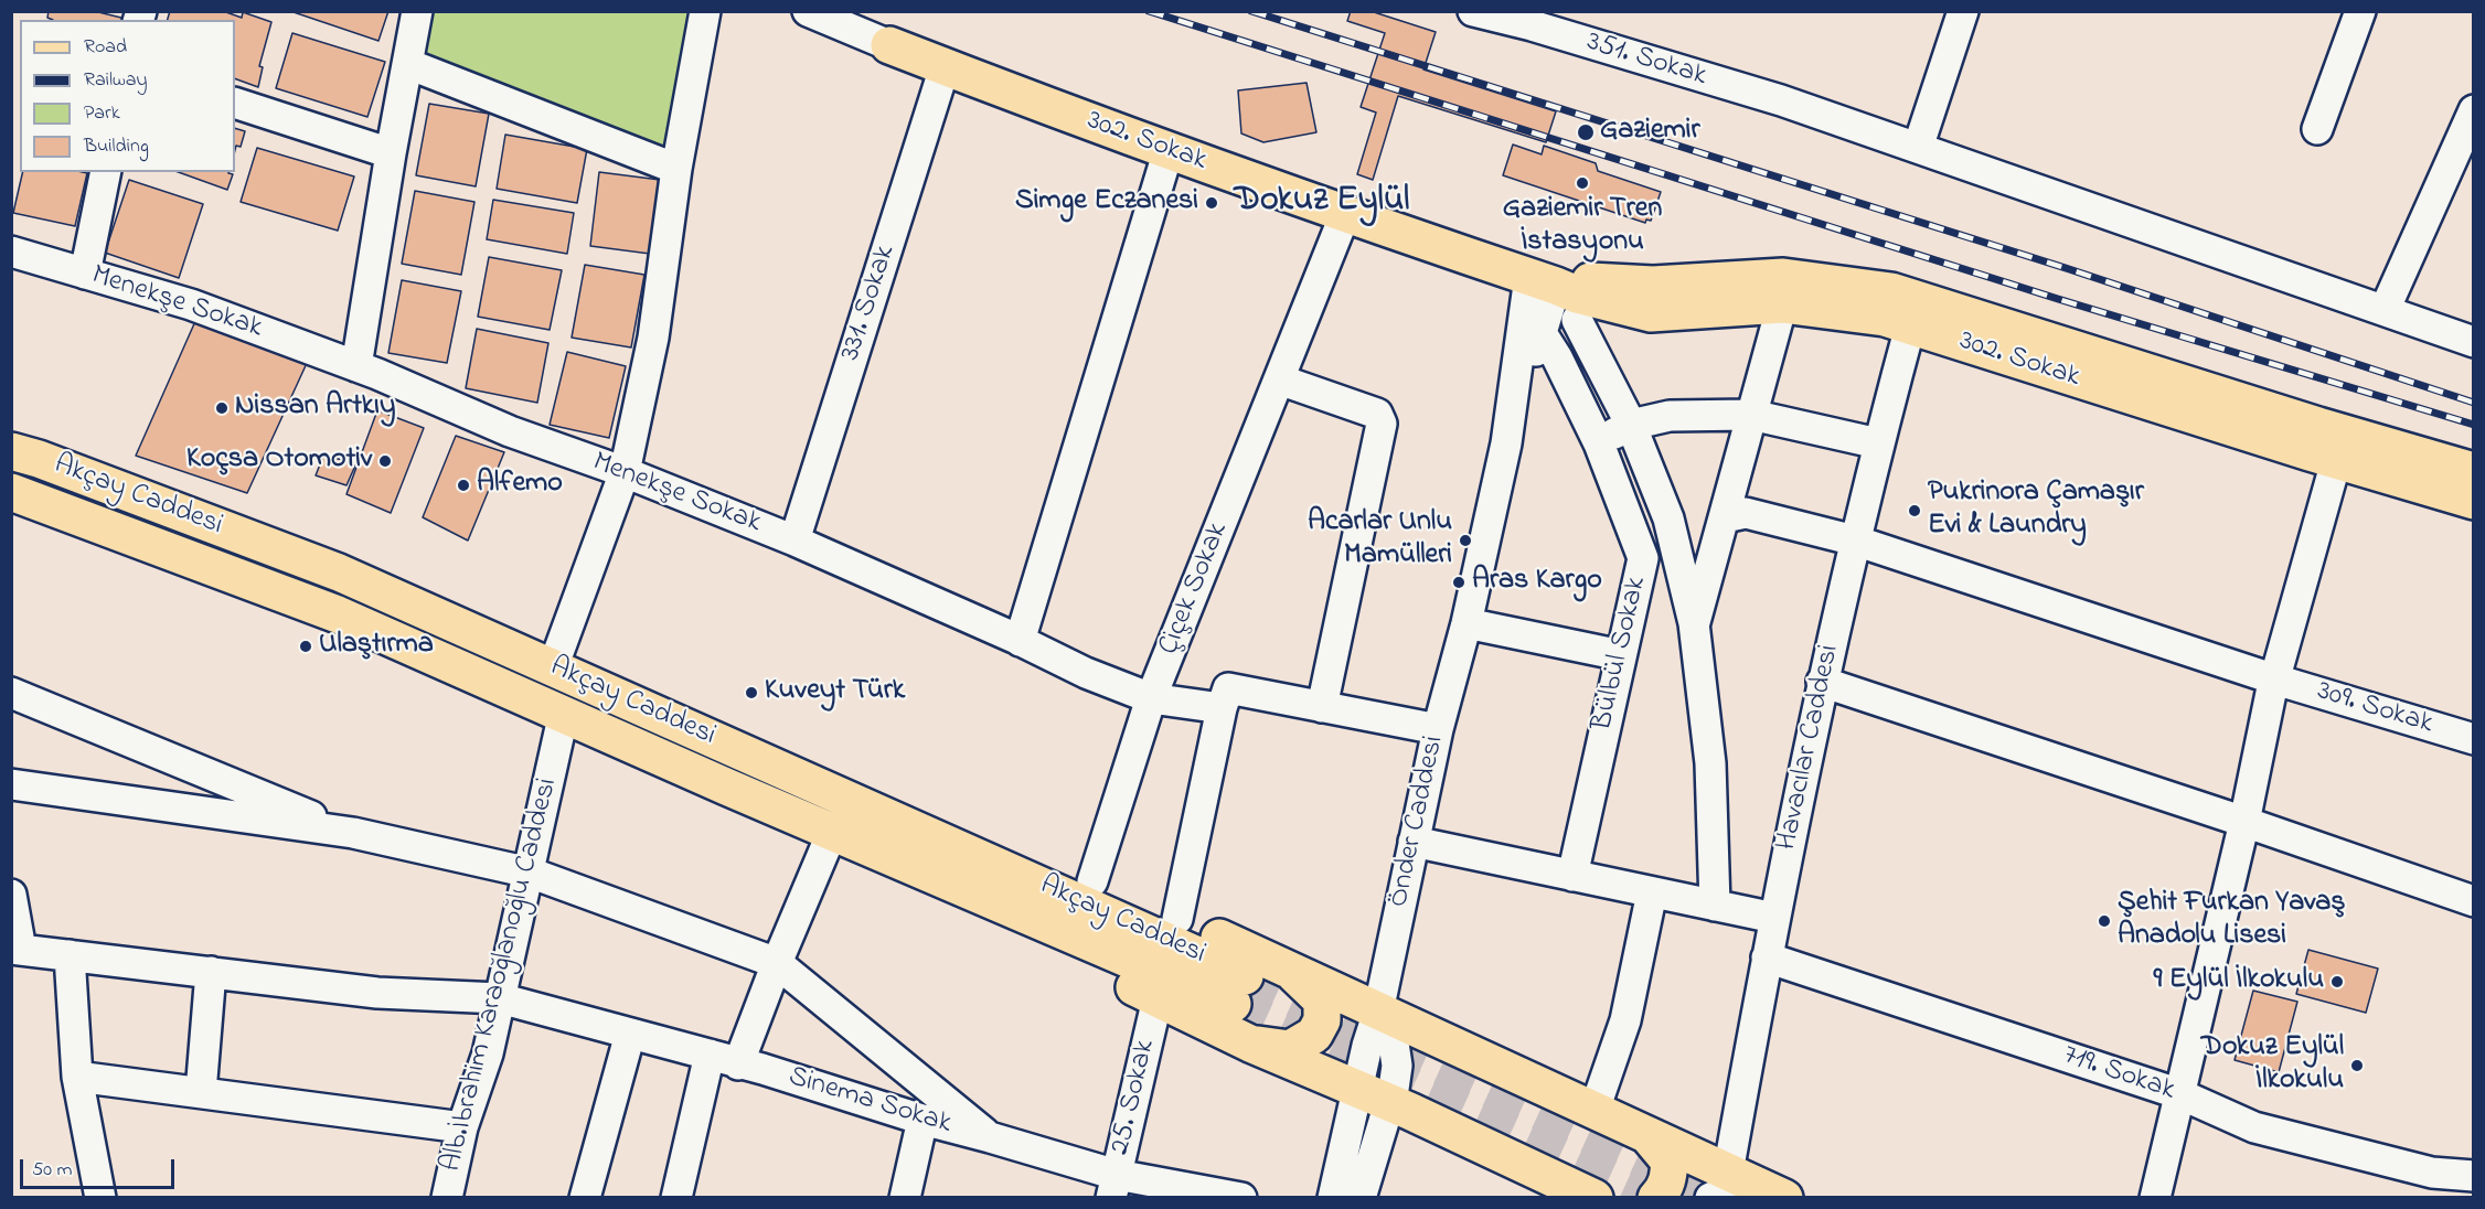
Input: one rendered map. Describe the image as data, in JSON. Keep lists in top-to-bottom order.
{
  "streets": {
    "main road": ["302. Sokak", "Akçay Caddesi"],
    "street": [
      "351. Sokak",
      "Menekşe Sokak",
      "331. Sokak",
      "Çiçek Sokak",
      "Bülbül Sokak",
      "309. Sokak",
      "Havacılar Caddesi",
      "Önder Caddesi",
      "Alb.İbrahim Karaoğlanoğlu Caddesi",
      "719. Sokak",
      "25. Sokak",
      "Sinema Sokak"
    ]
  },
  "crossings": [
    ["302. Sokak", "331. Sokak"],
    ["302. Sokak", "Çiçek Sokak"],
    ["302. Sokak", "Havacılar Caddesi"],
    ["302. Sokak", "Önder Caddesi"],
    ["Menekşe Sokak", "331. Sokak"],
    ["Menekşe Sokak", "Çiçek Sokak"],
    ["Akçay Caddesi", "Alb.İbrahim Karaoğlanoğlu Caddesi"],
    ["Bülbül Sokak", "Önder Caddesi"],
    ["309. Sokak", "Havacılar Caddesi"],
    ["Havacılar Caddesi", "719. Sokak"],
    ["Alb.İbrahim Karaoğlanoğlu Caddesi", "Sinema Sokak"],
    ["25. Sokak", "Sinema Sokak"]
  ],
  "districts": ["Dokuz Eylül"],
  "places": [
    "Gaziemir",
    "Gaziemir Tren İstasyonu",
    "Simge Eczanesi",
    "Nissan Artkıy",
    "Koçsa Otomotiv",
    "Alfemo",
    "Pukrinora Çamaşır Evi & Laundry",
    "Acarlar Unlu Mamülleri",
    "Aras Kargo",
    "Ulaştırma",
    "Kuveyt Türk",
    "Şehit Furkan Yavaş Anadolu Lisesi",
    "9 Eylül İlkokulu",
    "Dokuz Eylül İlkokulu"
  ],
  "legend": [
    "Road",
    "Railway",
    "Park",
    "Building"
  ],
  "scale_bar": "50 m"
}
